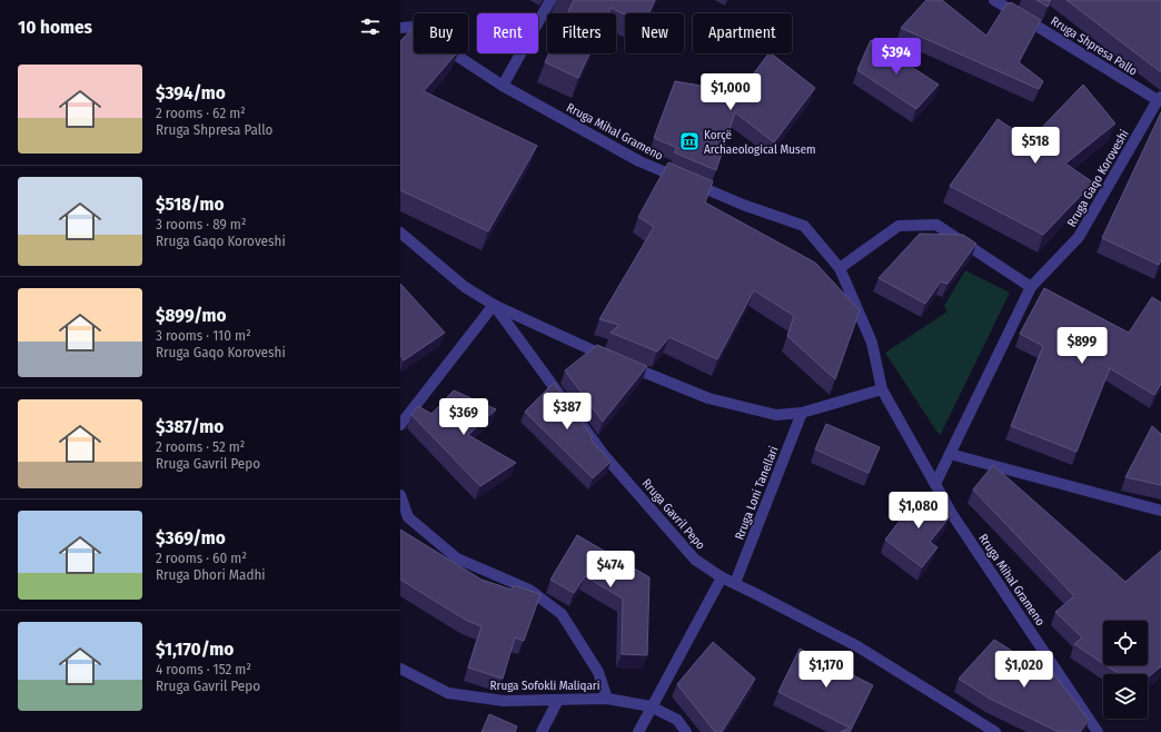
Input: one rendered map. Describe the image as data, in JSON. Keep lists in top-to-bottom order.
{
  "streets": {
    "street": [
      "Rruga Shpresa Pallo",
      "Rruga Mihal Grameno",
      "Rruga Gaqo Koroveshi",
      "Rruga Loni Tanellari",
      "Rruga Gavril Pepo",
      "Rruga Sofokli Maliqari"
    ]
  },
  "crossings": [
    ["Rruga Shpresa Pallo", "Rruga Gaqo Koroveshi"],
    ["Rruga Mihal Grameno", "Rruga Gaqo Koroveshi"],
    ["Rruga Loni Tanellari", "Rruga Gavril Pepo"]
  ],
  "places": {
    "museum": ["Korçë Archaeological Musem"]
  },
  "page": {
    "heading": "10 homes",
    "chip": [
      "Buy",
      "Rent",
      "Filters",
      "New",
      "Apartment"
    ],
    "price": [
      "$394",
      "$1,000",
      "$518",
      "$899",
      "$387",
      "$369",
      "$1,080",
      "$474",
      "$1,170",
      "$1,020"
    ],
    "list": [
      {
        "name": "$394/mo",
        "note": "2 rooms · 62 m² · Rruga Shpresa Pallo"
      },
      {
        "name": "$518/mo",
        "note": "3 rooms · 89 m² · Rruga Gaqo Koroveshi"
      },
      {
        "name": "$899/mo",
        "note": "3 rooms · 110 m² · Rruga Gaqo Koroveshi"
      },
      {
        "name": "$387/mo",
        "note": "2 rooms · 52 m² · Rruga Gavril Pepo"
      },
      {
        "name": "$369/mo",
        "note": "2 rooms · 60 m² · Rruga Dhori Madhi"
      },
      {
        "name": "$1,170/mo",
        "note": "4 rooms · 152 m² · Rruga Gavril Pepo"
      }
    ]
  }
}
